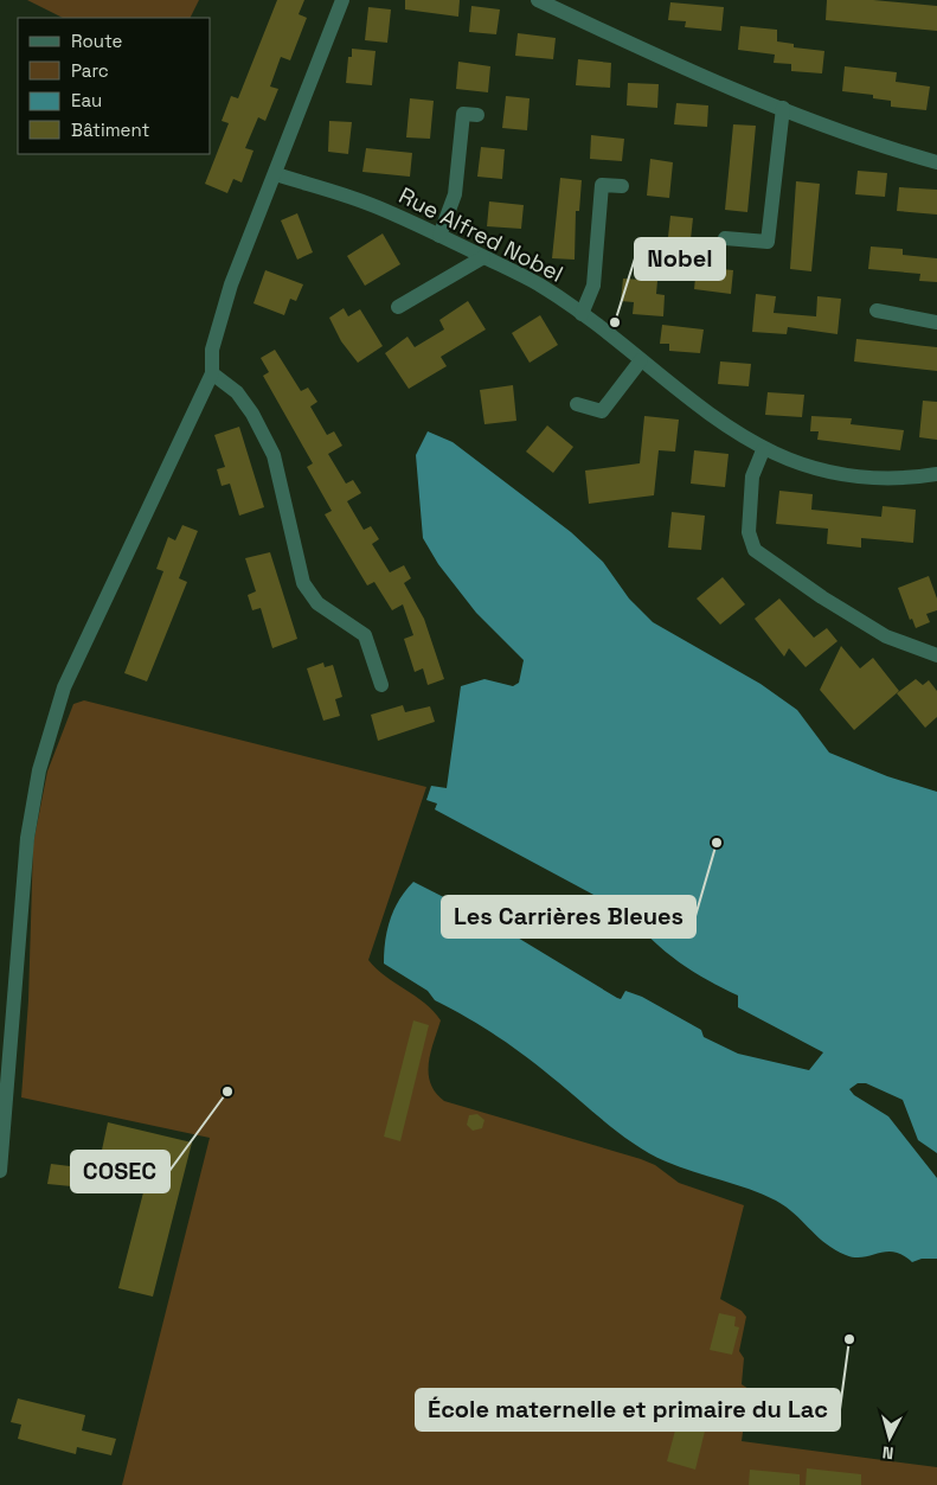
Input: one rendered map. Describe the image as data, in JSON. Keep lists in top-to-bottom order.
{
  "streets": {
    "street": ["Rue Alfred Nobel"]
  },
  "places": [
    "Nobel",
    "Les Carrières Bleues",
    "COSEC",
    "École maternelle et primaire du Lac"
  ],
  "legend": [
    "Route",
    "Parc",
    "Eau",
    "Bâtiment"
  ],
  "north": "bottom"
}
